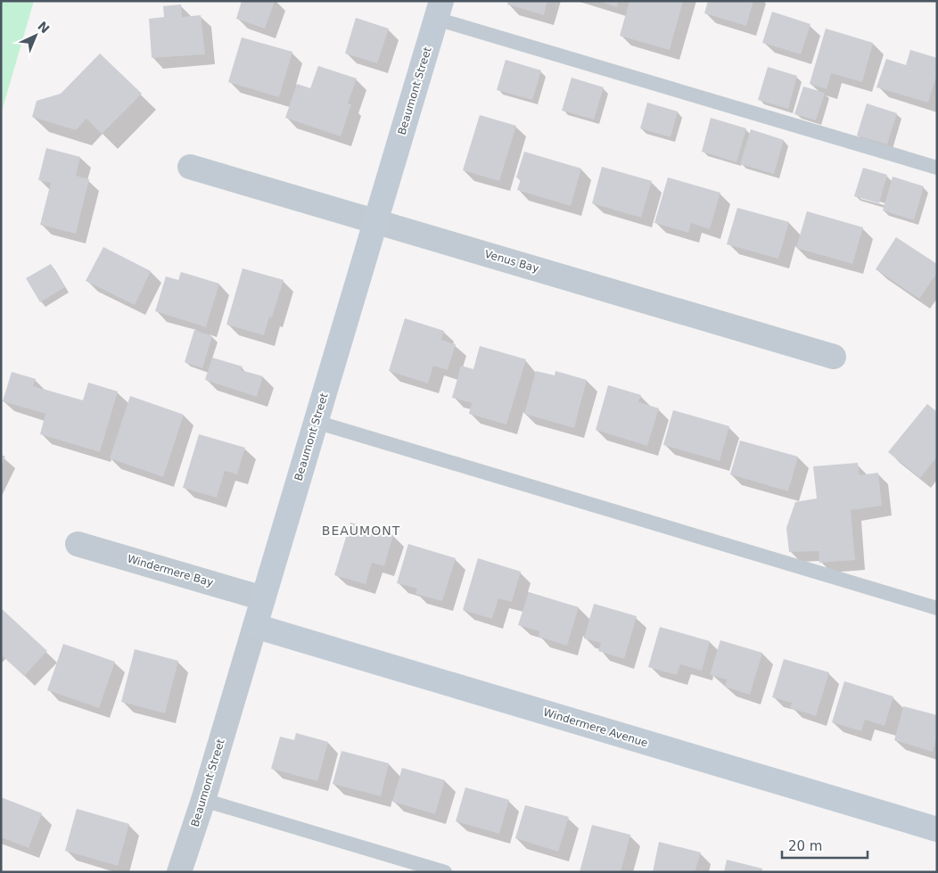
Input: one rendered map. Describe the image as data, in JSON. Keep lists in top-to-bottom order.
{
  "streets": {
    "street": [
      "Beaumont Street",
      "Venus Bay",
      "Windermere Bay",
      "Windermere Avenue"
    ]
  },
  "crossings": [
    ["Beaumont Street", "Venus Bay"],
    ["Beaumont Street", "Windermere Bay"],
    ["Beaumont Street", "Windermere Avenue"]
  ],
  "districts": ["BEAUMONT"],
  "scale_bar": "20 m",
  "north": "top right"
}
